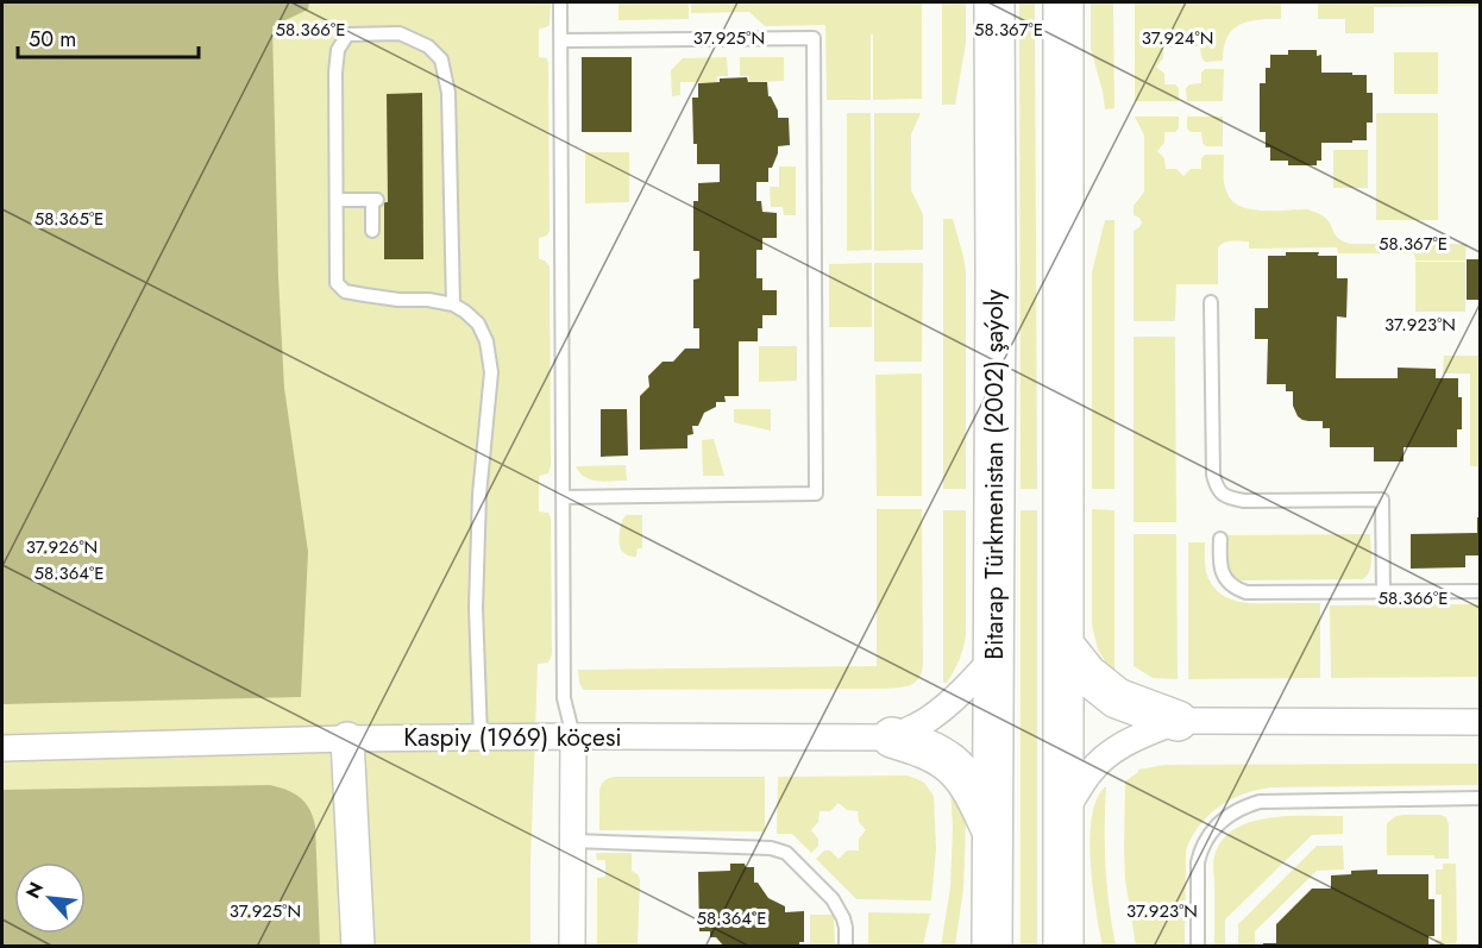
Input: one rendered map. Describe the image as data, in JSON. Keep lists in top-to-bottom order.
{
  "streets": {
    "main road": ["Bitarap Türkmenistan (2002) şaýoly"],
    "street": ["Kaspiy (1969) köçesi"]
  },
  "crossings": [
    ["Bitarap Türkmenistan (2002) şaýoly", "Kaspiy (1969) köçesi"]
  ],
  "scale_bar": "50 m",
  "north": "top left",
  "coordinates": [
    "58.366°E",
    "58.367°E",
    "37.925°N",
    "37.924°N",
    "58.365°E",
    "37.923°N",
    "37.926°N",
    "58.364°E"
  ]
}
